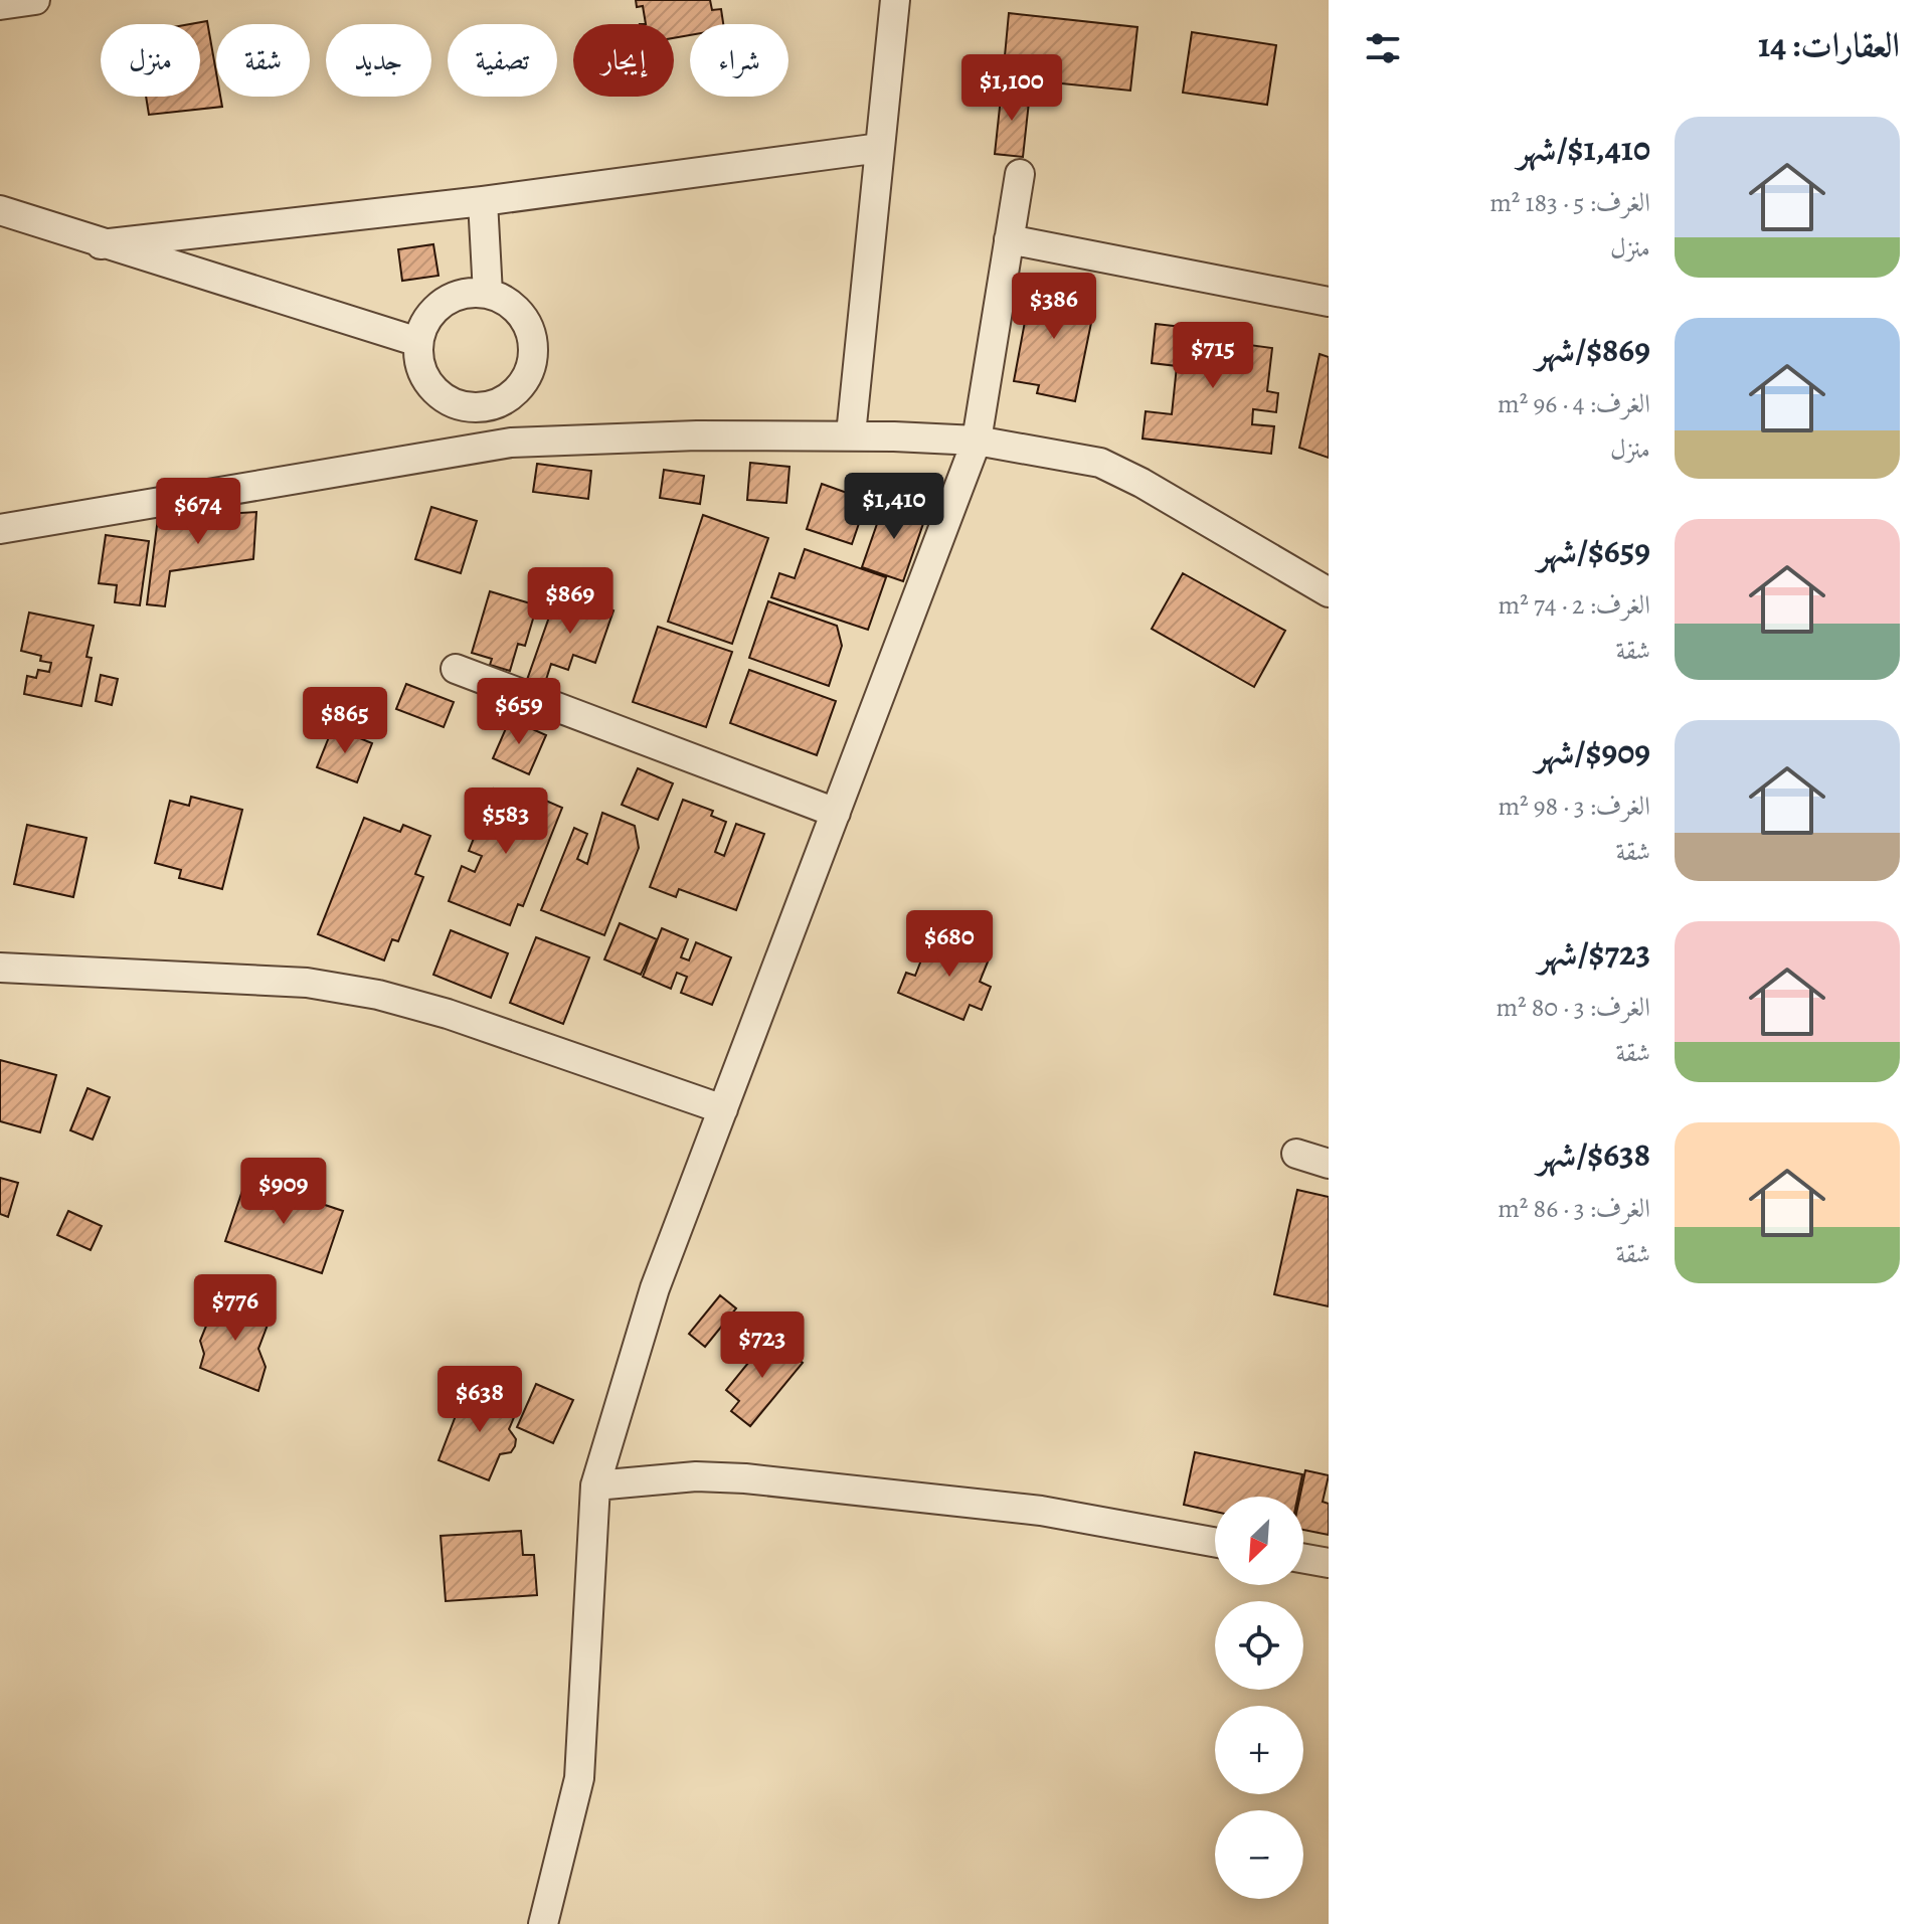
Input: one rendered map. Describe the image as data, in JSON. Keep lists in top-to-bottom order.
{
  "north": "bottom left",
  "page": {
    "heading": "العقارات: 14",
    "chip": [
      "شراء",
      "إيجار",
      "تصفية",
      "جديد",
      "شقة",
      "منزل"
    ],
    "price": [
      "$1,100",
      "$386",
      "$715",
      "$1,410",
      "$674",
      "$869",
      "$659",
      "$865",
      "$583",
      "$680",
      "$909",
      "$776",
      "$723",
      "$638"
    ],
    "list": [
      {
        "name": "$1,410/شهر",
        "note": "الغرف: 5 · 183 m² · منزل"
      },
      {
        "name": "$869/شهر",
        "note": "الغرف: 4 · 96 m² · منزل"
      },
      {
        "name": "$659/شهر",
        "note": "الغرف: 2 · 74 m² · شقة"
      },
      {
        "name": "$909/شهر",
        "note": "الغرف: 3 · 98 m² · شقة"
      },
      {
        "name": "$723/شهر",
        "note": "الغرف: 3 · 80 m² · شقة"
      },
      {
        "name": "$638/شهر",
        "note": "الغرف: 3 · 86 m² · شقة"
      }
    ],
    "map_buttons": ["+", "−"]
  }
}
